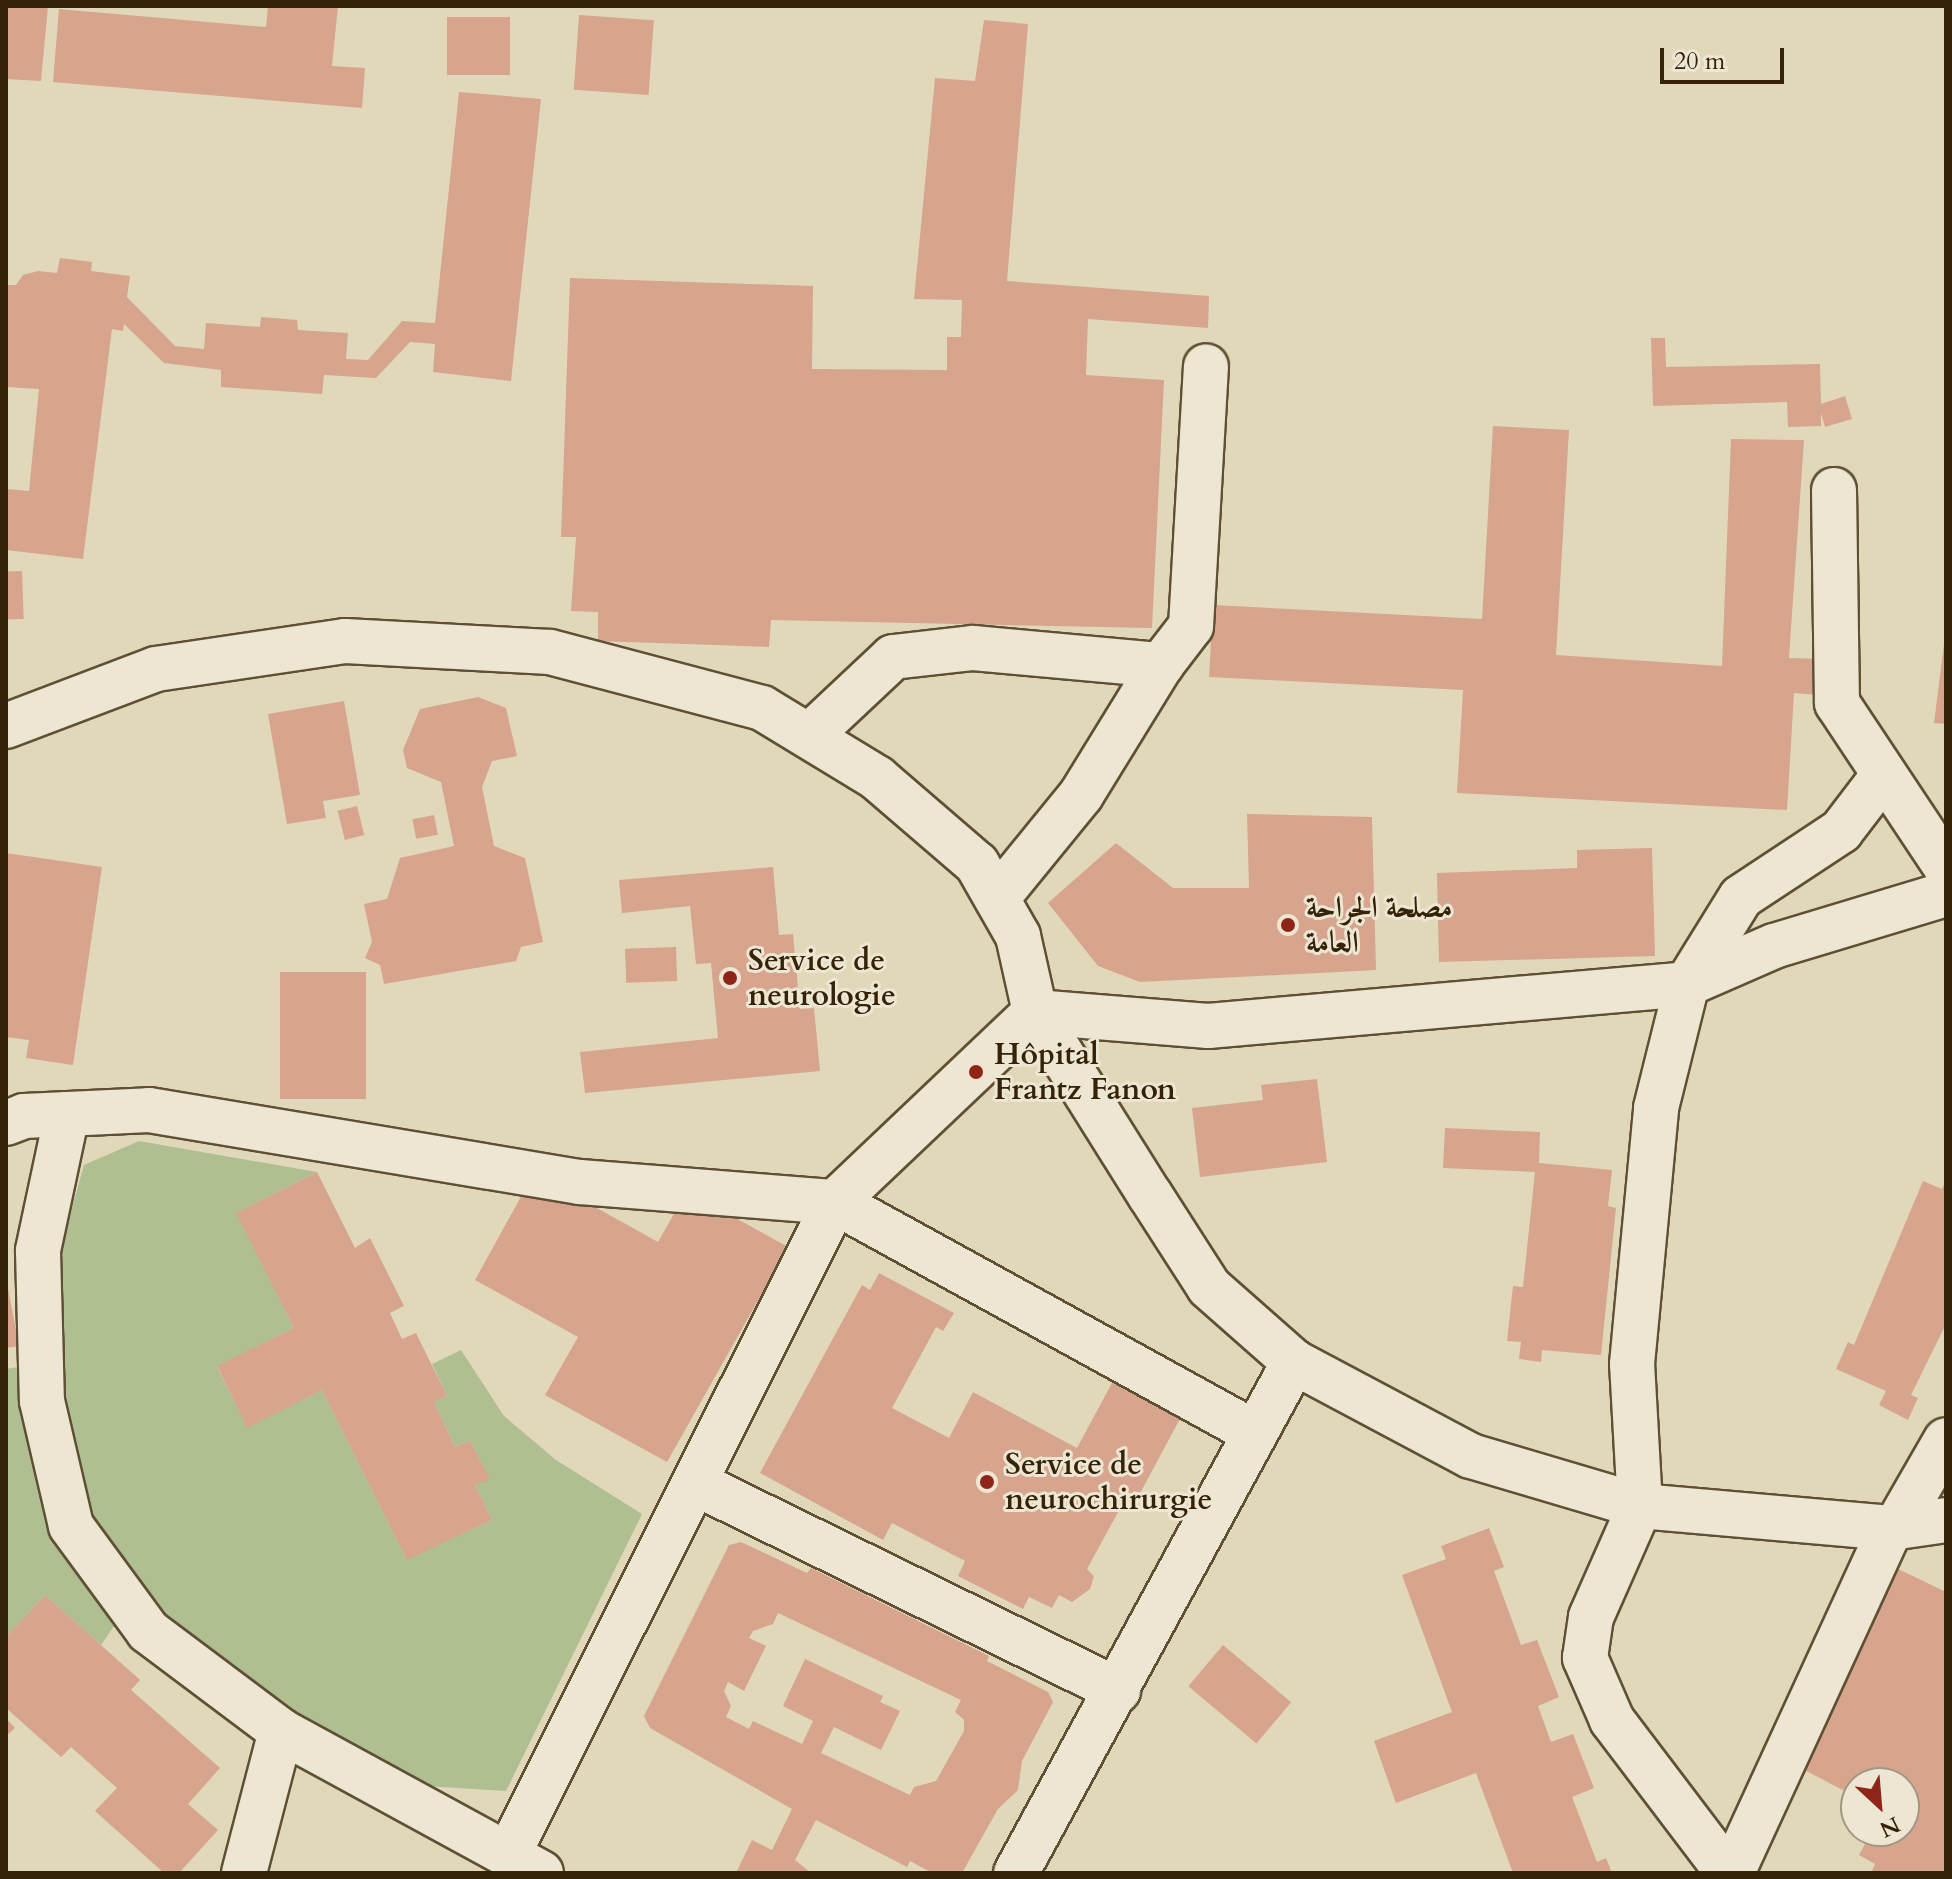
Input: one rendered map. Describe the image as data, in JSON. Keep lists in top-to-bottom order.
{
  "places": [
    "مصلحة الجراحة العامة",
    "Service de neurologie",
    "Hôpital Frantz Fanon",
    "Service de neurochirurgie"
  ],
  "scale_bar": "20 m",
  "north": "bottom right"
}
